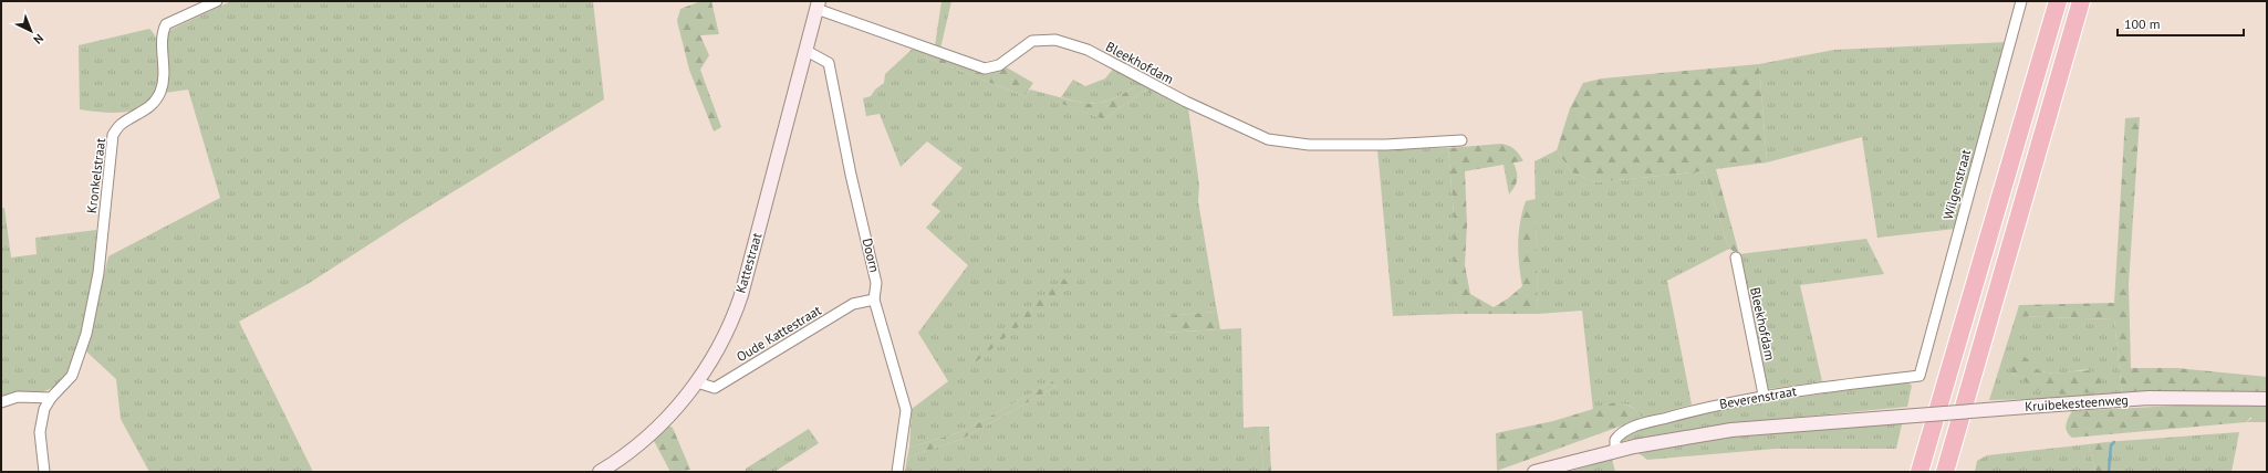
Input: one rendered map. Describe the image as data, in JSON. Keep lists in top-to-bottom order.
{
  "streets": {
    "street": [
      "Bleekhofdam",
      "Kronkelstraat",
      "Wilgenstraat",
      "Doorn",
      "Kattestraat",
      "Oude Kattestraat",
      "Beverenstraat",
      "Kruibekesteenweg"
    ]
  },
  "crossings": [
    ["Bleekhofdam", "Kattestraat"],
    ["Bleekhofdam", "Beverenstraat"],
    ["Wilgenstraat", "Beverenstraat"],
    ["Doorn", "Kattestraat"],
    ["Doorn", "Oude Kattestraat"],
    ["Kattestraat", "Oude Kattestraat"],
    ["Beverenstraat", "Kruibekesteenweg"]
  ],
  "scale_bar": "100 m",
  "north": "bottom right"
}
